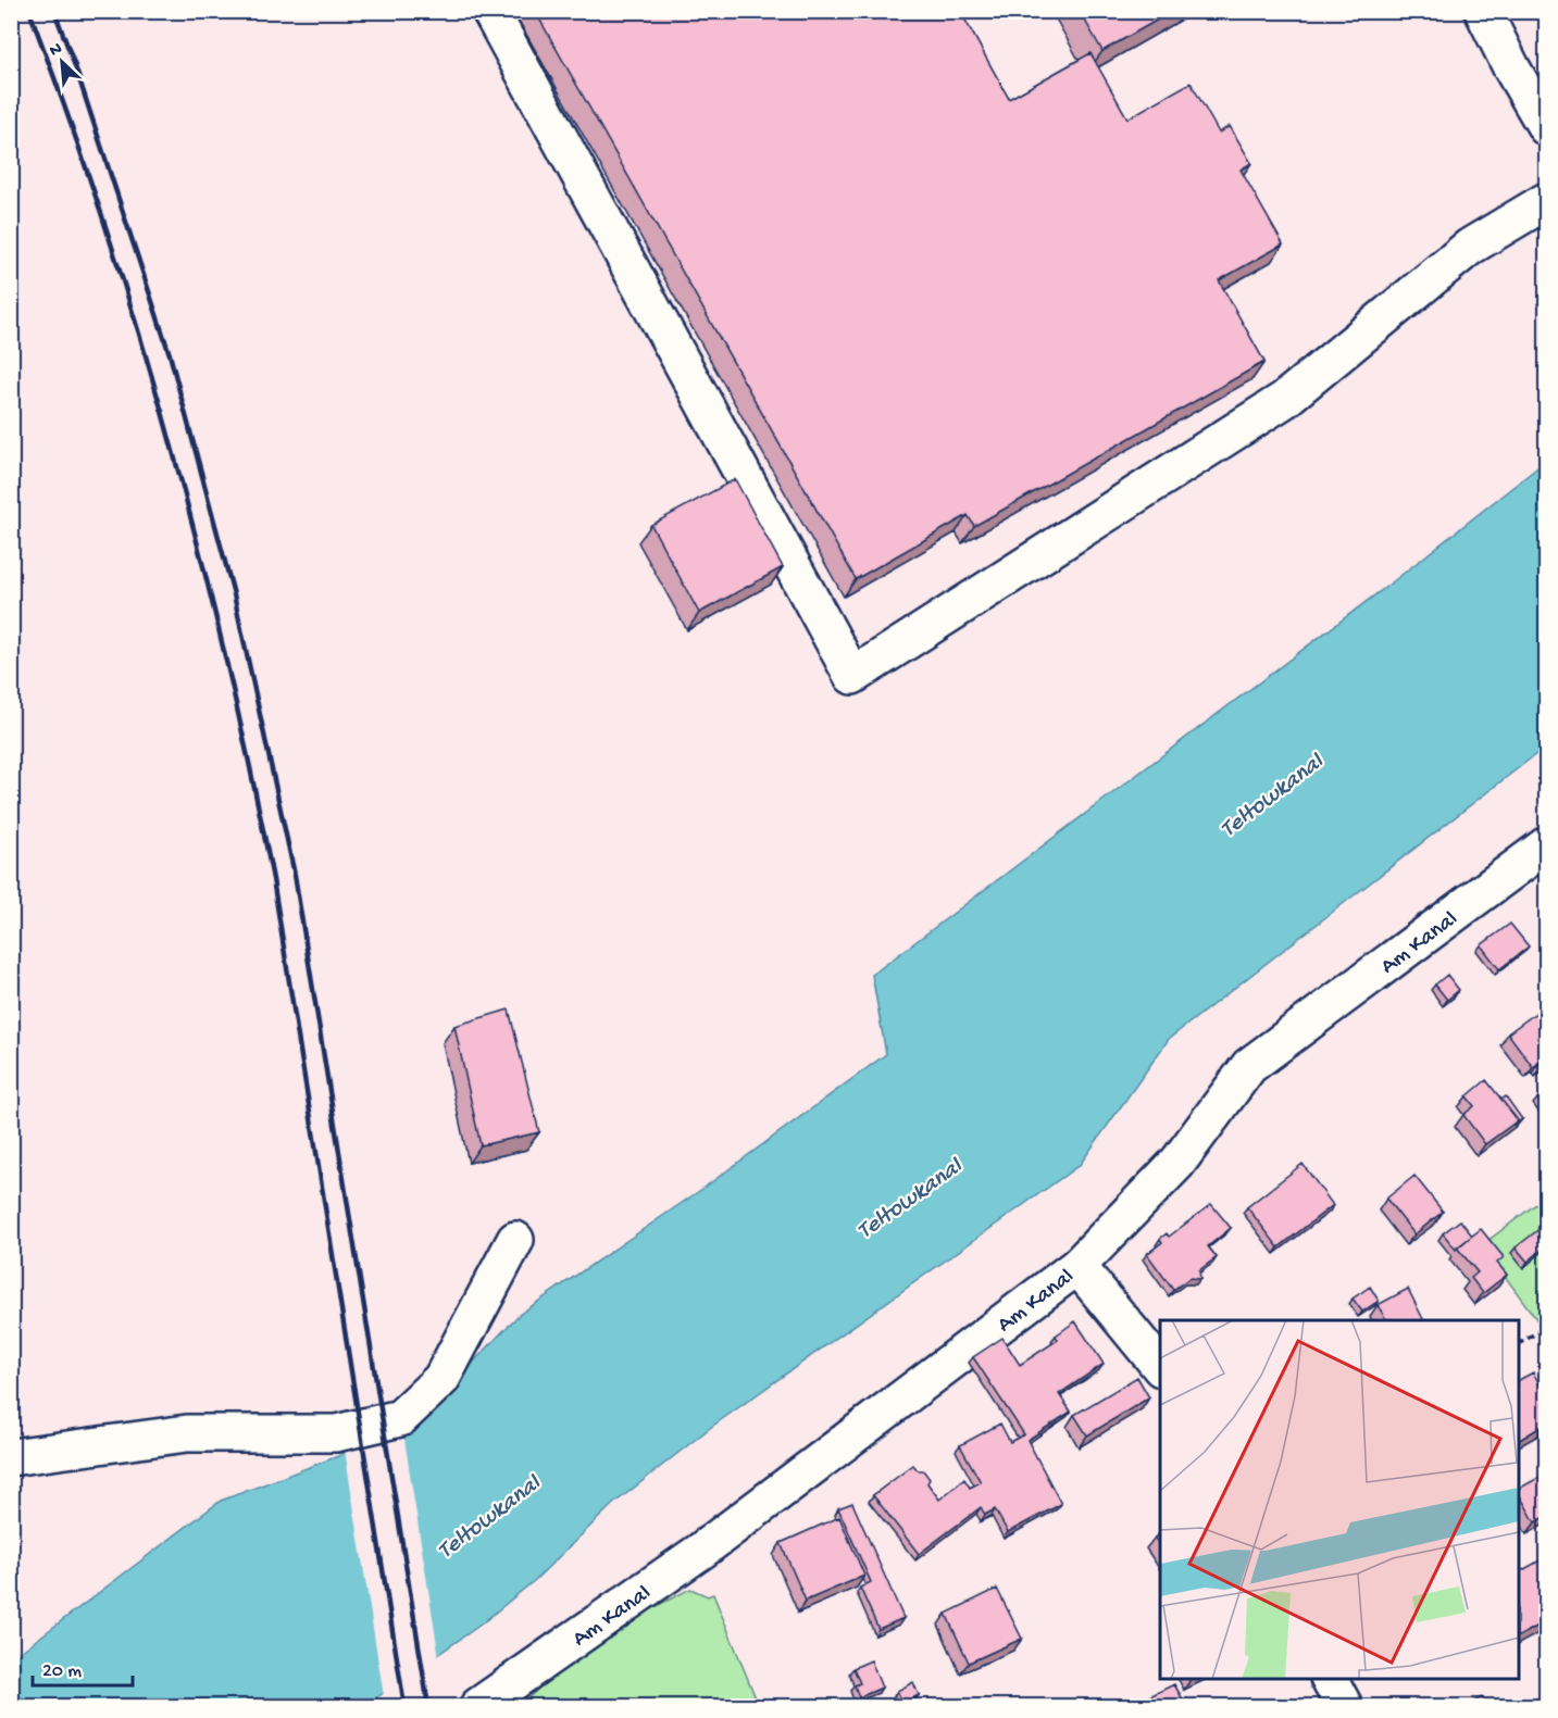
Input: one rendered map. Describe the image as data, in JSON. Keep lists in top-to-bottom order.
{
  "streets": {
    "street": ["Am Kanal"]
  },
  "water": ["Teltowkanal"],
  "scale_bar": "20 m",
  "north": "top left"
}
